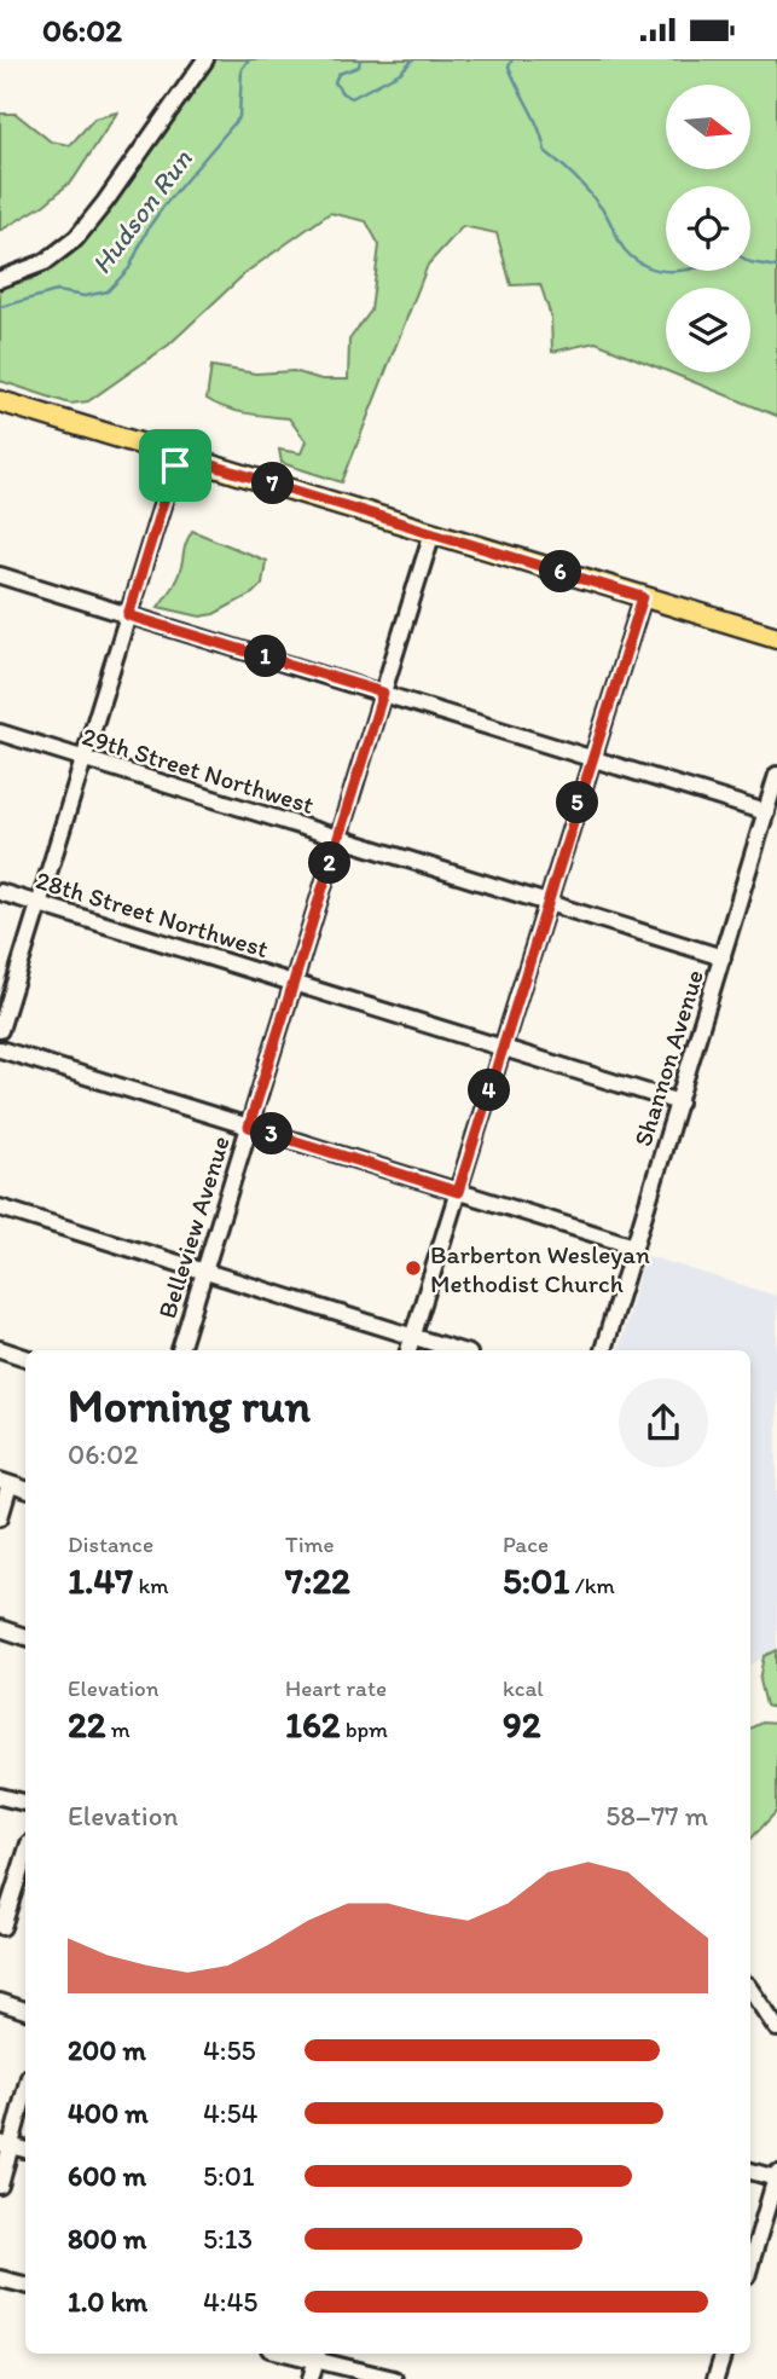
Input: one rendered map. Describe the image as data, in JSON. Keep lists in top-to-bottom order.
{
  "streets": {
    "street": [
      "29th Street Northwest",
      "28th Street Northwest",
      "Shannon Avenue",
      "Belleview Avenue"
    ]
  },
  "crossings": [
    ["29th Street Northwest", "Shannon Avenue"],
    ["29th Street Northwest", "Belleview Avenue"],
    ["28th Street Northwest", "Shannon Avenue"],
    ["28th Street Northwest", "Belleview Avenue"]
  ],
  "water": ["Hudson Run"],
  "places": ["Barberton Wesleyan Methodist Church"],
  "north": "right",
  "page": {
    "status": "06:02",
    "pins": [
      "7",
      "6",
      "1",
      "5",
      "2",
      "4",
      "3"
    ],
    "heading": ["Morning run", "06:02"],
    "stats": [
      ["Distance", "1.47 km"],
      ["Time", "7:22"],
      ["Pace", "5:01 /km"],
      ["Elevation", "22 m"],
      ["Heart rate", "162 bpm"],
      ["kcal", "92"]
    ],
    "chart": ["Elevation", "58–77 m"],
    "list": [
      {
        "name": "200 m",
        "note": "4:55"
      },
      {
        "name": "400 m",
        "note": "4:54"
      },
      {
        "name": "600 m",
        "note": "5:01"
      },
      {
        "name": "800 m",
        "note": "5:13"
      },
      {
        "name": "1.0 km",
        "note": "4:45"
      }
    ]
  }
}
